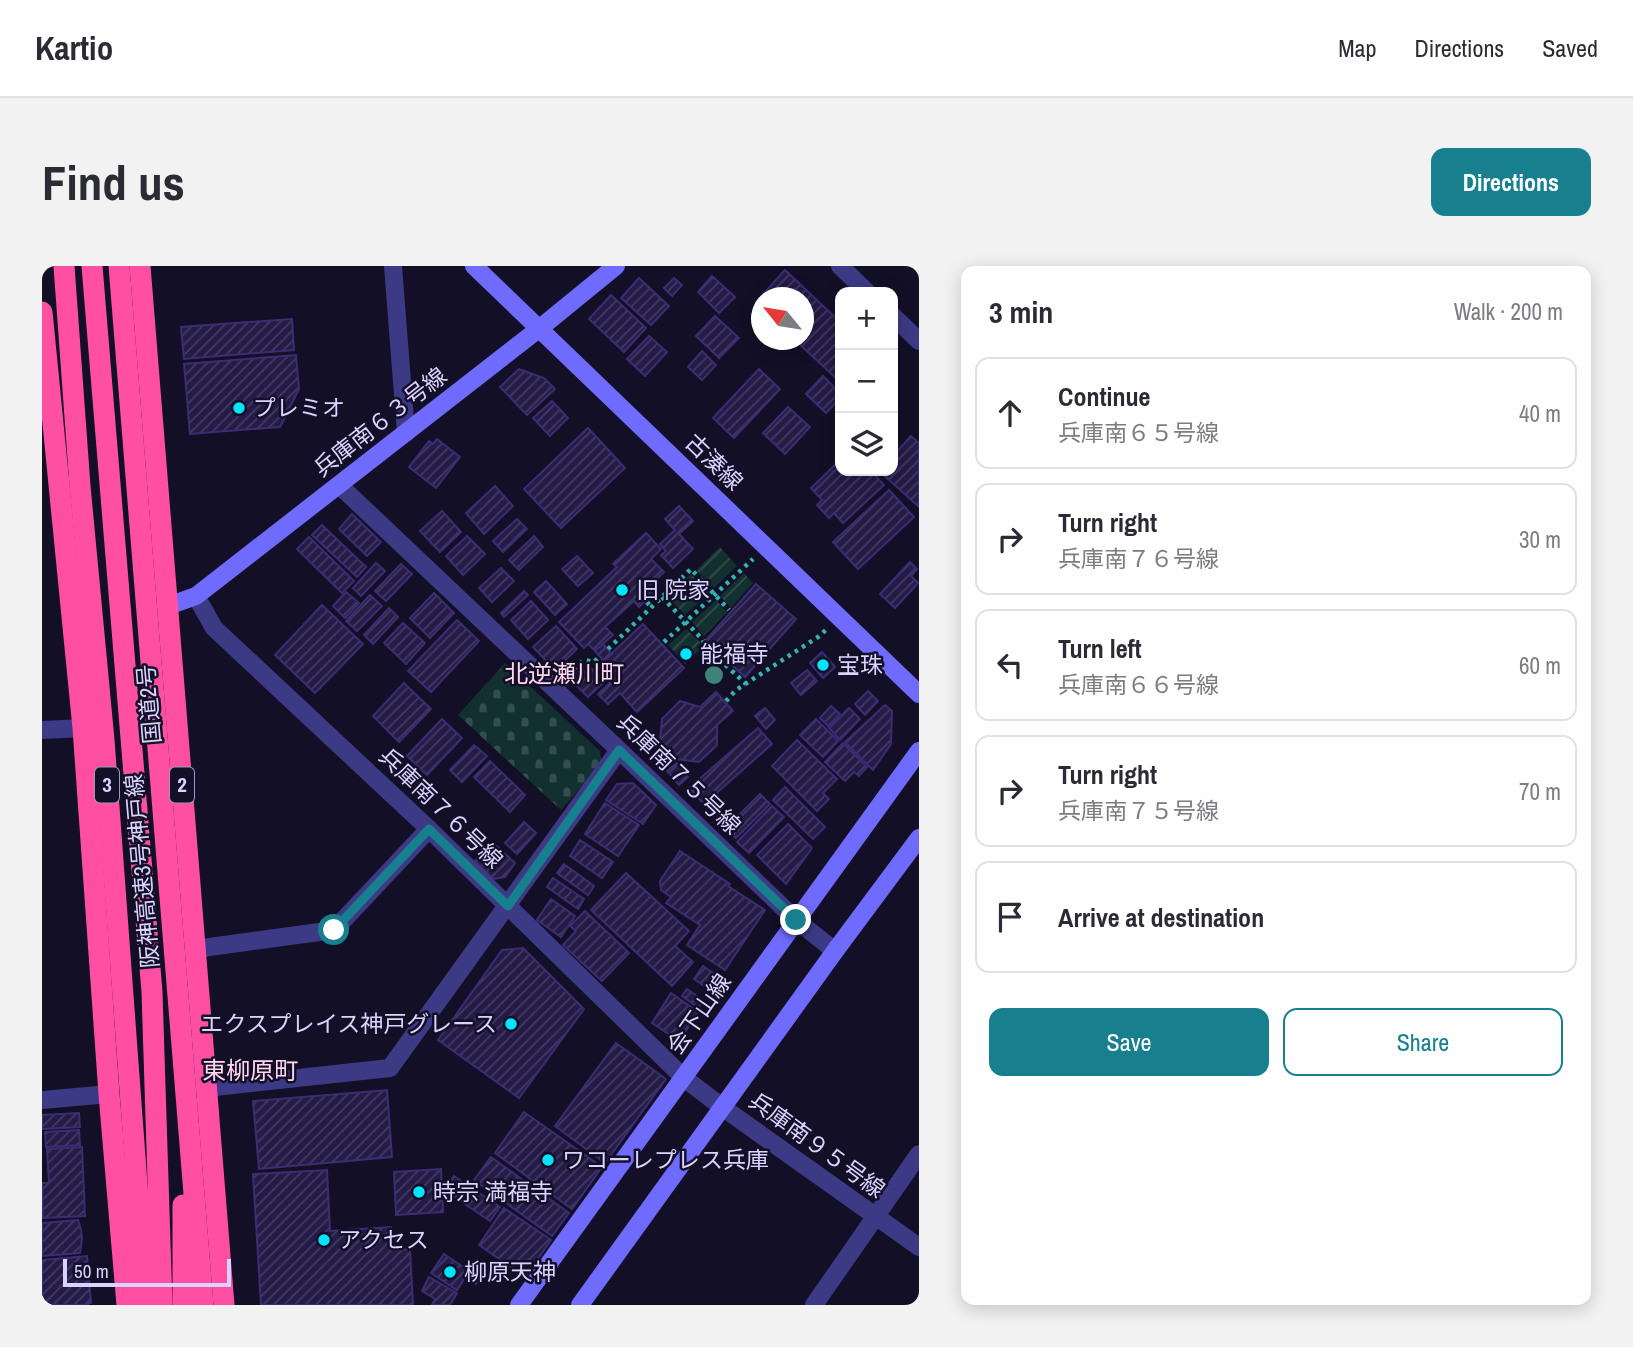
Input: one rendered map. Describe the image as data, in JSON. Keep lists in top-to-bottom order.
{
  "streets": {
    "highway": [
      "国道2号",
      "3",
      "2",
      "阪神高速3号神戸線"
    ],
    "street": [
      "兵庫南６３号線",
      "古湊線",
      "兵庫南７５号線",
      "兵庫南７６号線",
      "会下山線",
      "兵庫南９５号線"
    ]
  },
  "crossings": [
    ["兵庫南６３号線", "古湊線"],
    ["兵庫南６３号線", "国道2号"],
    ["兵庫南６３号線", "兵庫南７５号線"],
    ["兵庫南６３号線", "兵庫南７６号線"],
    ["兵庫南７５号線", "会下山線"],
    ["兵庫南７６号線", "会下山線"],
    ["兵庫南７６号線", "兵庫南９５号線"]
  ],
  "districts": ["北逆瀬川町", "東柳原町"],
  "places": [
    "プレミオ",
    "旧 院家",
    "能福寺",
    "宝珠",
    "エクスプレイス神戸グレース",
    "ワコーレプレス兵庫",
    "時宗 満福寺",
    "アクセス",
    "柳原天神"
  ],
  "scale_bar": "50 m",
  "north": "top left",
  "page": {
    "header": "Kartio",
    "nav": ["Map", "Directions", "Saved"],
    "buttons": [
      "Directions",
      ["Save", "Share"]
    ],
    "title": "Find us",
    "heading": ["3 min", "Walk · 200 m"],
    "map_buttons": ["+", "−"],
    "list": [
      ["Continue", "兵庫南６５号線", "40 m"],
      ["Turn right", "兵庫南７６号線", "30 m"],
      ["Turn left", "兵庫南６６号線", "60 m"],
      ["Turn right", "兵庫南７５号線", "70 m"],
      "Arrive at destination"
    ],
    "scale": "50 m"
  }
}
